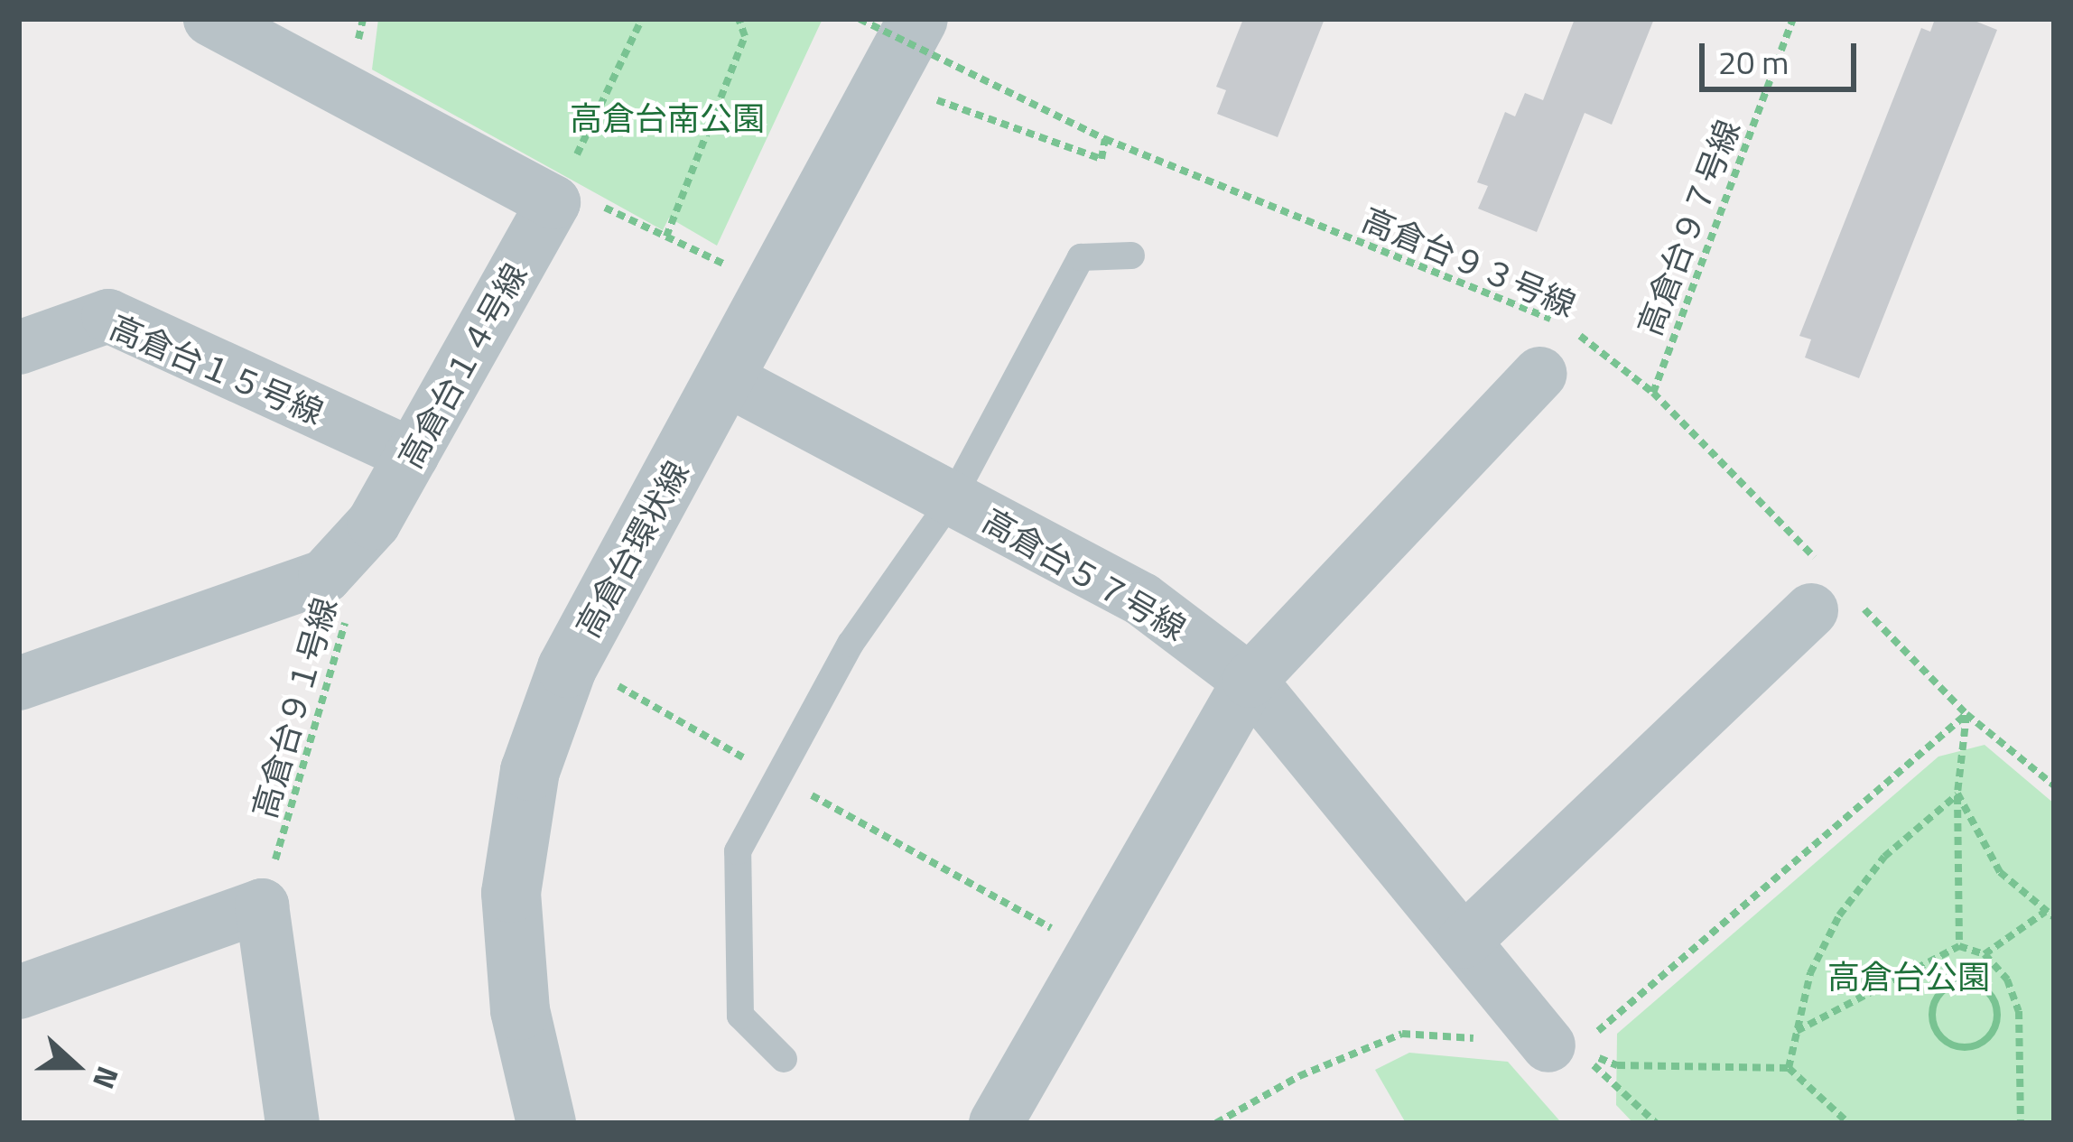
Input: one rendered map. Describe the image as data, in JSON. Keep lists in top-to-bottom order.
{
  "streets": {
    "street": [
      "高倉台１４号線",
      "高倉台１５号線",
      "高倉台環状線",
      "高倉台５７号線"
    ],
    "path": ["高倉台９７号線", "高倉台９３号線", "高倉台９１号線"]
  },
  "crossings": [
    ["高倉台９７号線", "高倉台９３号線"],
    ["高倉台１４号線", "高倉台１５号線"],
    ["高倉台環状線", "高倉台５７号線"]
  ],
  "parks": ["高倉台南公園", "高倉台公園"],
  "scale_bar": "20 m",
  "north": "right"
}
